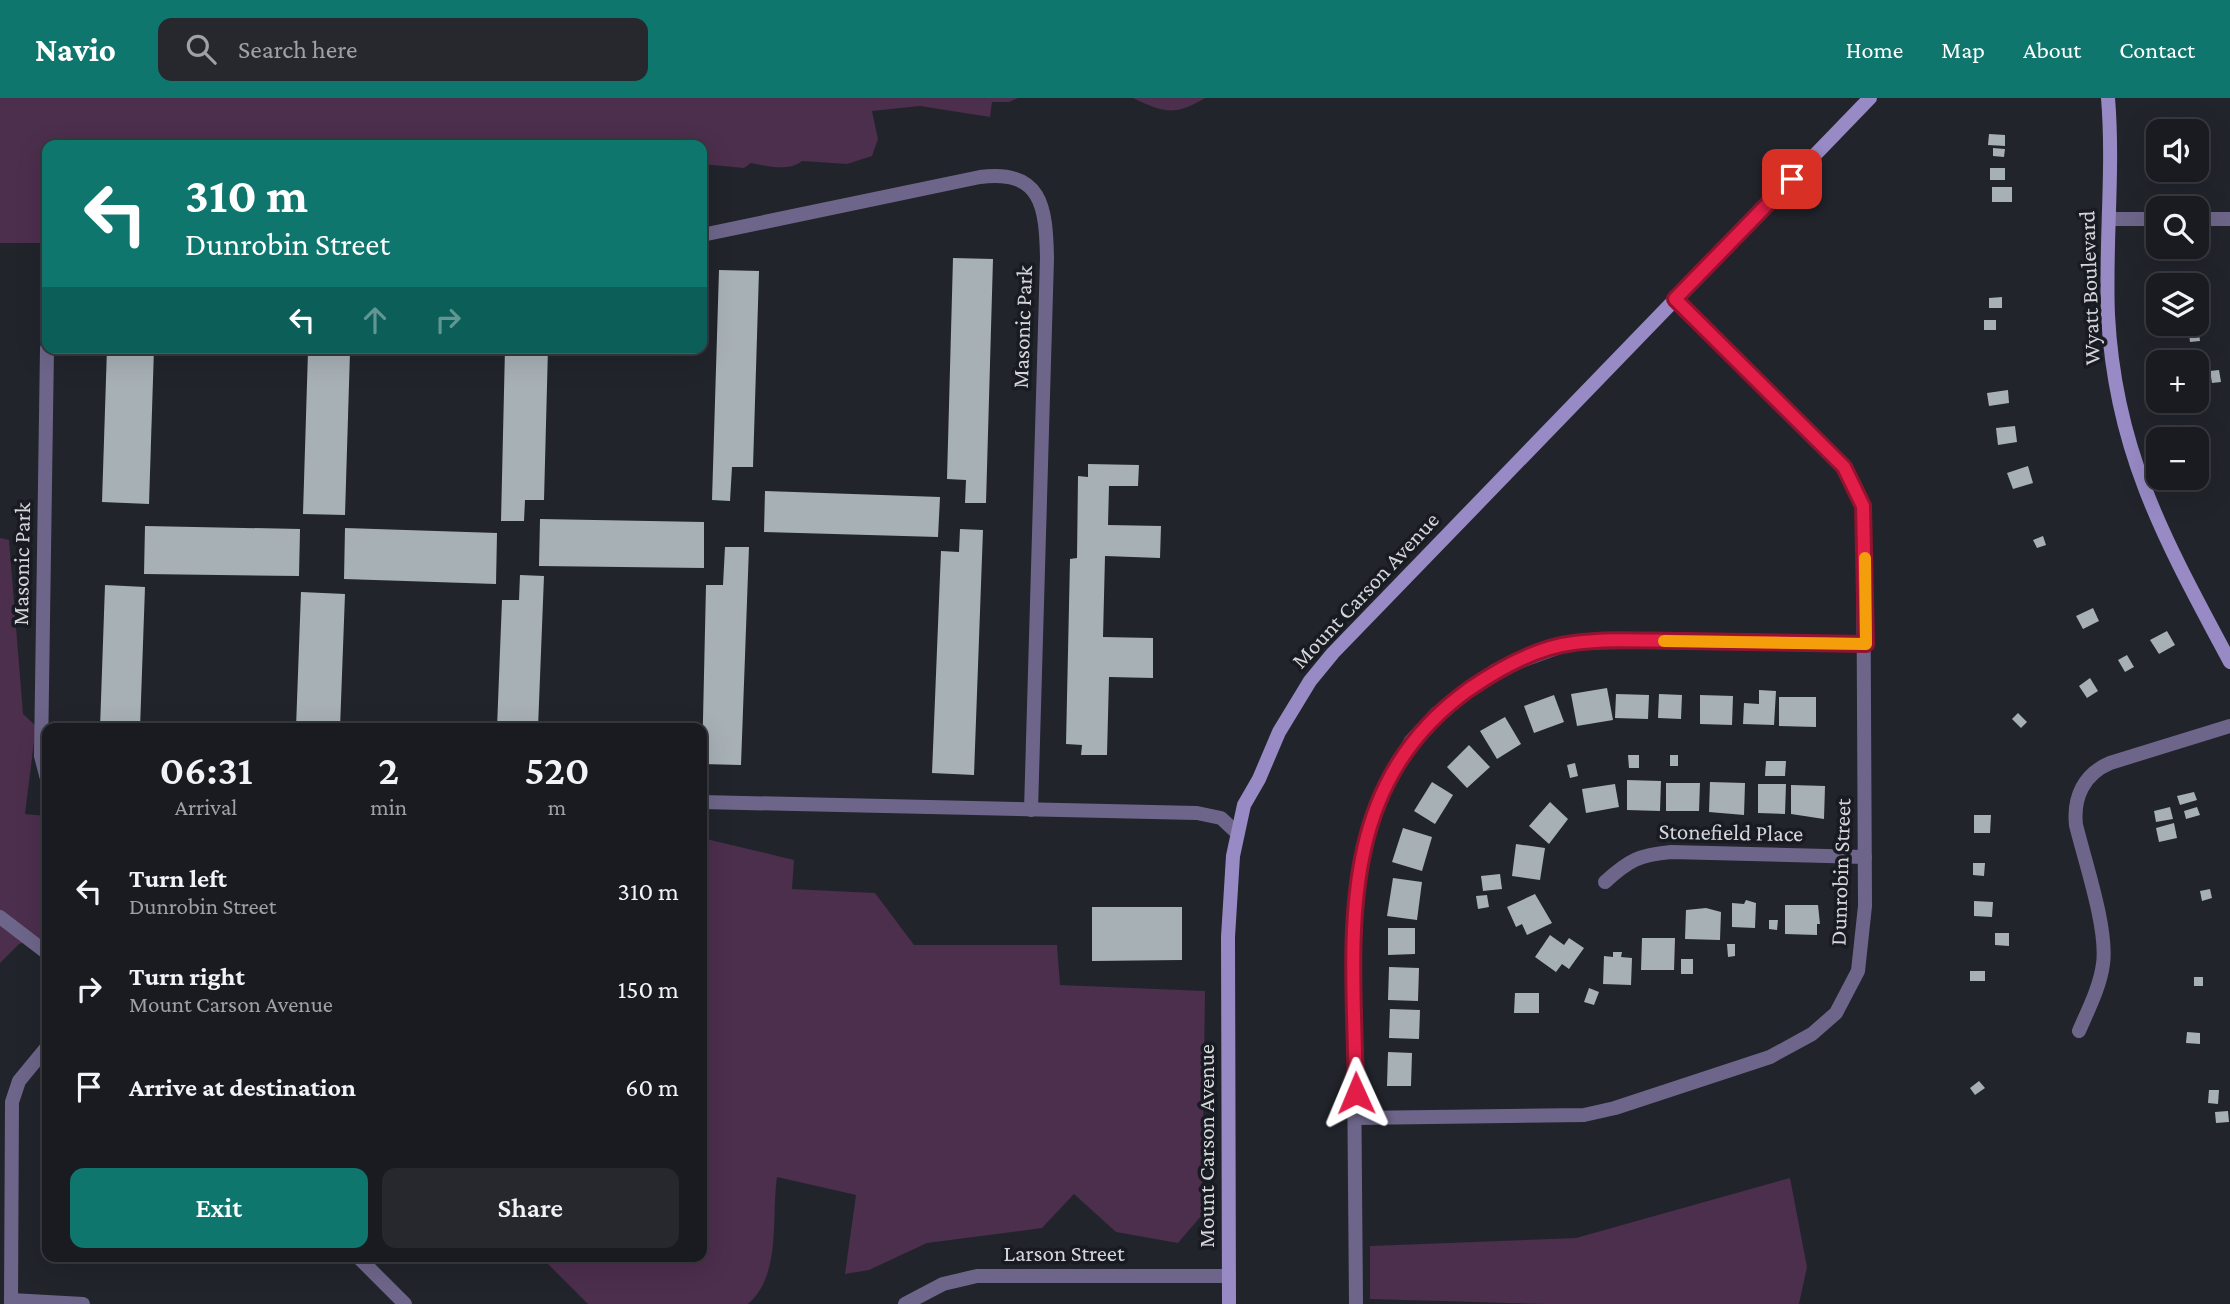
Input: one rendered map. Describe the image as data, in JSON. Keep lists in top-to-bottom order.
{
  "streets": {
    "main road": ["Wyatt Boulevard", "Mount Carson Avenue"],
    "street": [
      "Masonic Park",
      "Stonefield Place",
      "Dunrobin Street",
      "Larson Street"
    ]
  },
  "crossings": [
    ["Mount Carson Avenue", "Dunrobin Street"],
    ["Mount Carson Avenue", "Larson Street"],
    ["Stonefield Place", "Dunrobin Street"]
  ],
  "page": {
    "header": "Navio",
    "search": "Search here",
    "nav": [
      "Home",
      "Map",
      "About",
      "Contact"
    ],
    "map_buttons": ["+", "−"],
    "turn": ["310 m", "Dunrobin Street"],
    "eta": [
      "06:31",
      "Arrival",
      "2",
      "min",
      "520",
      "m"
    ],
    "list": [
      {
        "name": "Turn left",
        "note": "Dunrobin Street",
        "value": "310 m"
      },
      {
        "name": "Turn right",
        "note": "Mount Carson Avenue",
        "value": "150 m"
      },
      {
        "name": "Arrive at destination",
        "value": "60 m"
      }
    ],
    "buttons": ["Exit", "Share"]
  }
}
